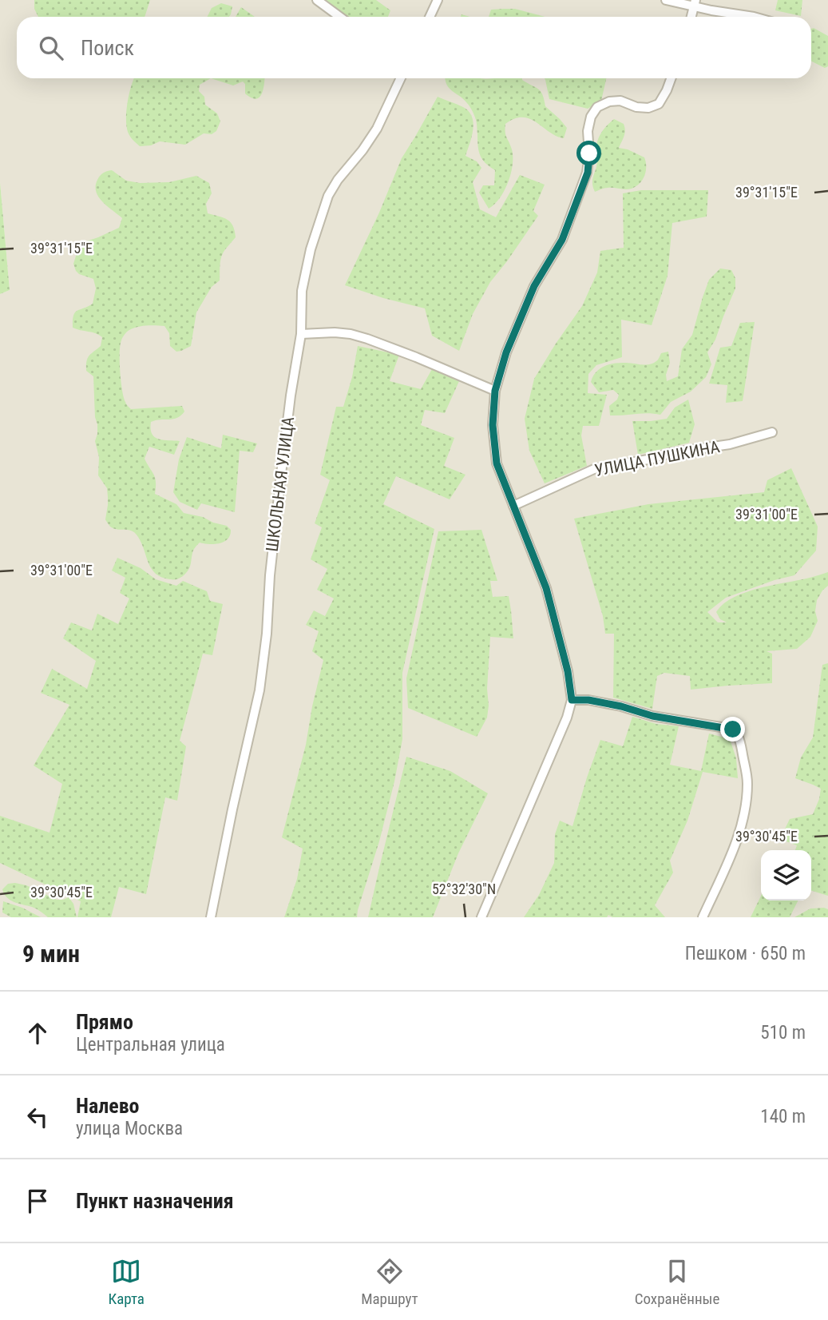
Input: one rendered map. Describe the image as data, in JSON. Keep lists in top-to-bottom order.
{
  "streets": {
    "street": ["УЛИЦА ПУШКИНА", "ШКОЛЬНАЯ УЛИЦА"]
  },
  "page": {
    "search": "Поиск",
    "heading": ["9 мин", "Пешком · 650 m"],
    "list": [
      ["Прямо", "Центральная улица", "510 m"],
      ["Налево", "улица Москва", "140 m"],
      "Пункт назначения"
    ],
    "nav": ["Карта", "Маршрут", "Сохранённые"]
  },
  "coordinates": [
    "39°31'15\"E",
    "39°31'00\"E",
    "39°30'45\"E",
    "52°32'30\"N"
  ]
}
